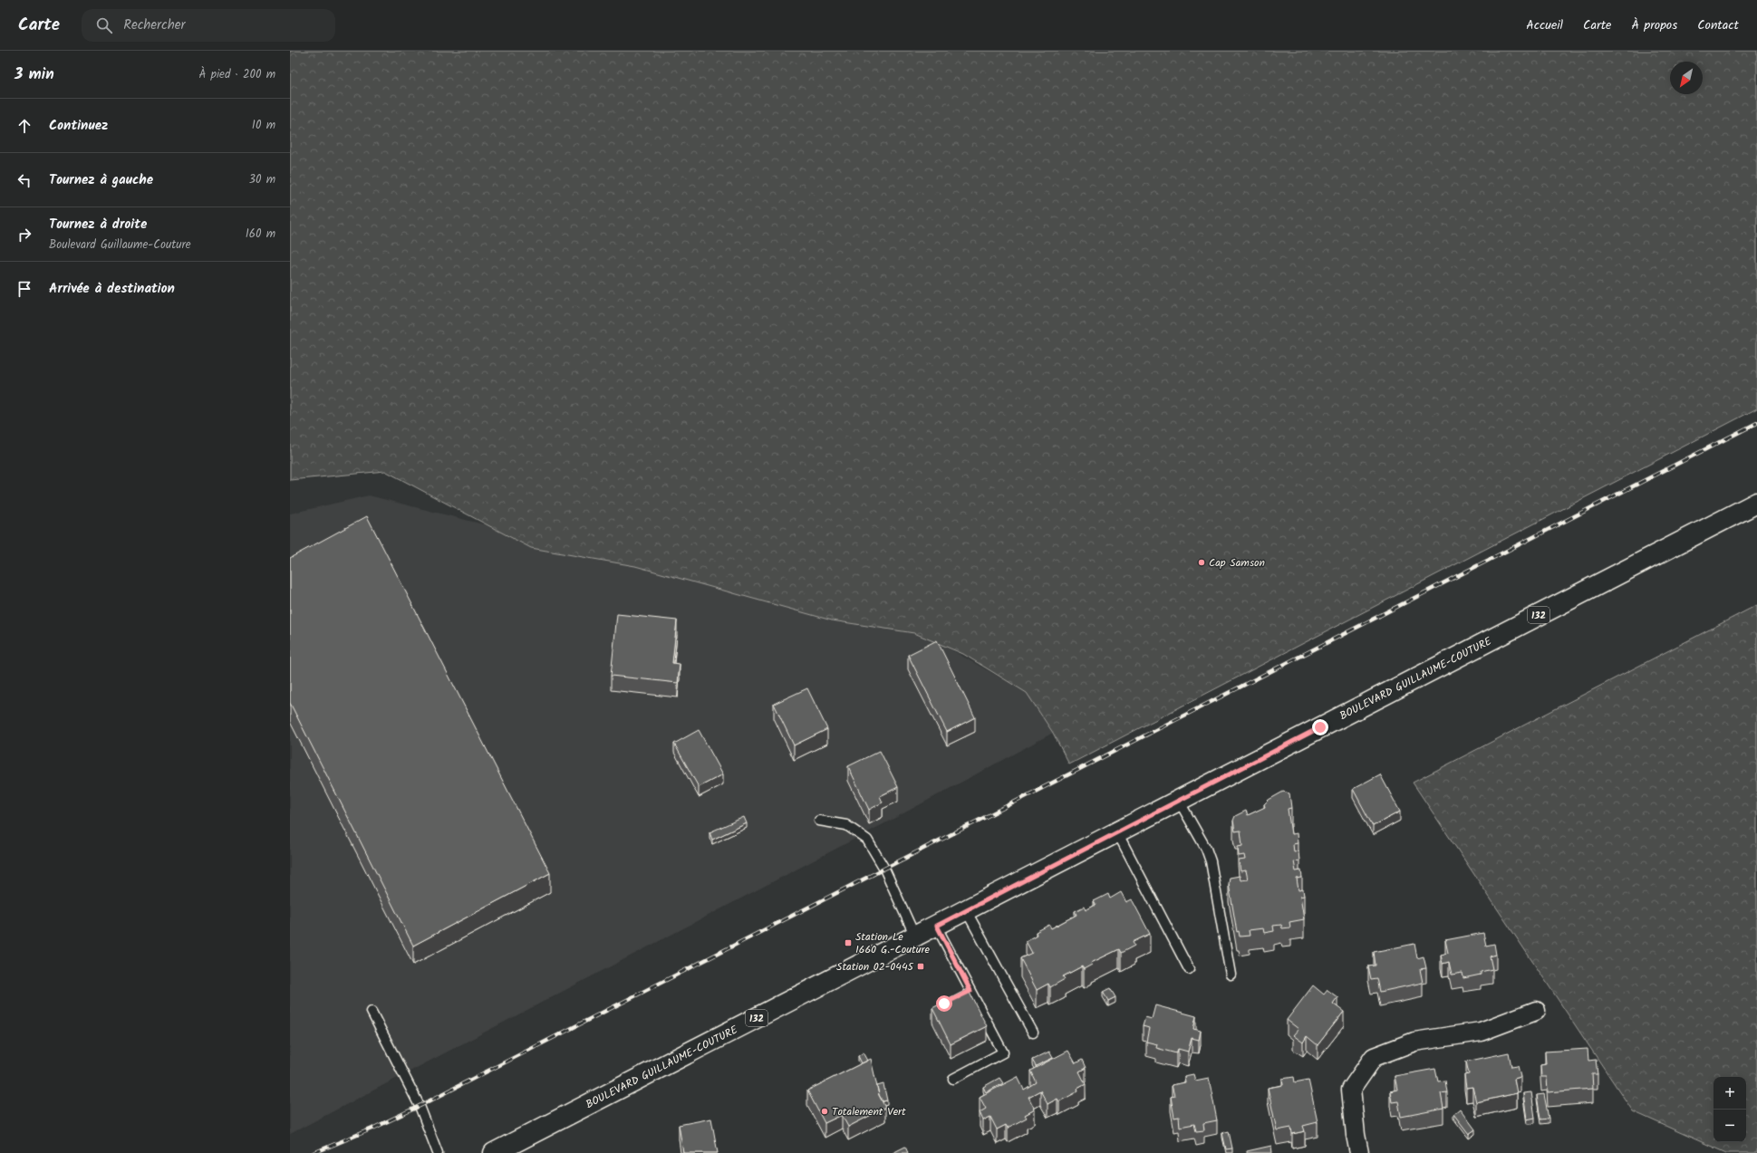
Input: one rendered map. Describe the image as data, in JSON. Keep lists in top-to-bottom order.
{
  "streets": {
    "main road": ["132", "BOULEVARD GUILLAUME-COUTURE"]
  },
  "places": {
    "other": ["Cap Samson", "Totalement Vert"],
    "transit": ["Station Le 1660 G.-Couture", "Station 02-0445"]
  },
  "north": "bottom left",
  "page": {
    "header": "Carte",
    "search": "Rechercher",
    "nav": [
      "Accueil",
      "Carte",
      "À propos",
      "Contact"
    ],
    "heading": ["3 min", "À pied · 200 m"],
    "list": [
      ["Continuez", "10 m"],
      ["Tournez à gauche", "30 m"],
      ["Tournez à droite", "Boulevard Guillaume-Couture", "160 m"],
      "Arrivée à destination"
    ],
    "map_buttons": ["+", "−"]
  }
}
